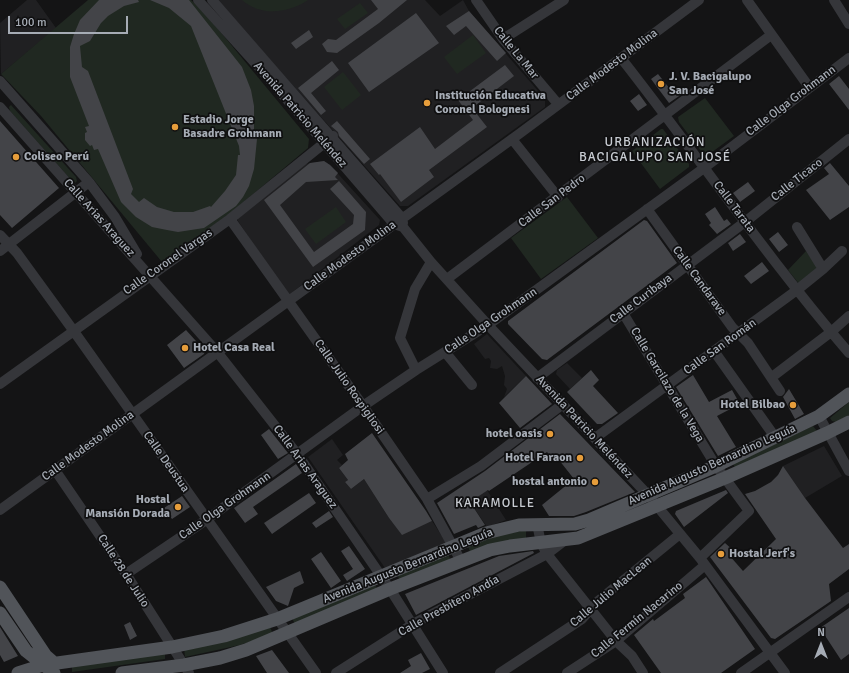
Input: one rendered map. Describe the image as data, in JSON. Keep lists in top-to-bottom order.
{
  "streets": {
    "main road": ["Avenida Augusto Bernardino Leguía"],
    "street": [
      "Calle La Mar",
      "Calle Modesto Molina",
      "Calle Olga Grohmann",
      "Avenida Patricio Meléndez",
      "Calle Ticaco",
      "Calle San Pedro",
      "Calle Tarata",
      "Calle Arias Araguez",
      "Calle Coronel Vargas",
      "Calle Candarave",
      "Calle Curibaya",
      "Calle San Román",
      "Calle Garcilazo de la Vega",
      "Calle Julio Rospigliosi",
      "Calle Deustua",
      "Calle 28 de Julio",
      "Calle Julio MacLean",
      "Calle Presbítero Andía",
      "Calle Fermín Nacarino"
    ]
  },
  "crossings": [
    ["Calle La Mar", "Calle Modesto Molina"],
    ["Calle Modesto Molina", "Avenida Patricio Meléndez"],
    ["Calle Modesto Molina", "Calle Tarata"],
    ["Calle Modesto Molina", "Calle Arias Araguez"],
    ["Calle Modesto Molina", "Calle Julio Rospigliosi"],
    ["Calle Modesto Molina", "Calle Deustua"],
    ["Calle Modesto Molina", "Calle 28 de Julio"],
    ["Calle Olga Grohmann", "Avenida Patricio Meléndez"],
    ["Calle Olga Grohmann", "Calle Tarata"],
    ["Calle Olga Grohmann", "Calle Arias Araguez"],
    ["Calle Olga Grohmann", "Calle Candarave"],
    ["Calle Olga Grohmann", "Calle Julio Rospigliosi"],
    ["Calle Olga Grohmann", "Calle Deustua"],
    ["Calle Olga Grohmann", "Calle 28 de Julio"],
    ["Avenida Patricio Meléndez", "Calle San Pedro"],
    ["Avenida Patricio Meléndez", "Calle Coronel Vargas"],
    ["Avenida Patricio Meléndez", "Calle Curibaya"],
    ["Avenida Patricio Meléndez", "Calle San Román"],
    ["Avenida Patricio Meléndez", "Avenida Augusto Bernardino Leguía"],
    ["Avenida Patricio Meléndez", "Calle Julio MacLean"],
    ["Avenida Patricio Meléndez", "Calle Fermín Nacarino"],
    ["Calle Ticaco", "Calle Tarata"],
    ["Calle Ticaco", "Calle Curibaya"],
    ["Calle San Pedro", "Calle Tarata"],
    ["Calle Tarata", "Calle Curibaya"],
    ["Calle Tarata", "Calle San Román"],
    ["Calle Arias Araguez", "Calle Coronel Vargas"],
    ["Calle Arias Araguez", "Avenida Augusto Bernardino Leguía"],
    ["Calle Arias Araguez", "Calle Presbítero Andía"],
    ["Calle Coronel Vargas", "Calle Julio Rospigliosi"],
    ["Calle Coronel Vargas", "Calle Deustua"],
    ["Calle Candarave", "Calle Curibaya"],
    ["Calle Candarave", "Calle San Román"],
    ["Calle Curibaya", "Calle Garcilazo de la Vega"],
    ["Calle San Román", "Calle Garcilazo de la Vega"],
    ["Calle Garcilazo de la Vega", "Avenida Augusto Bernardino Leguía"],
    ["Calle Garcilazo de la Vega", "Calle Fermín Nacarino"],
    ["Calle Julio Rospigliosi", "Avenida Augusto Bernardino Leguía"],
    ["Calle Deustua", "Avenida Augusto Bernardino Leguía"],
    ["Avenida Augusto Bernardino Leguía", "Calle 28 de Julio"],
    ["Avenida Augusto Bernardino Leguía", "Calle Presbítero Andía"]
  ],
  "districts": ["URBANIZACIÓN BACIGALUPO SAN JOSÉ", "KARAMOLLE"],
  "places": [
    "J. V. Bacigalupo San José",
    "Institución Educativa Coronel Bolognesi",
    "Estadio Jorge Basadre Grohmann",
    "Coliseo Perú",
    "Hotel Casa Real",
    "Hotel Bilbao",
    "hotel oasis",
    "Hotel Faraon",
    "hostal antonio",
    "Hostal Mansión Dorada",
    "Hostal Jerf's"
  ],
  "scale_bar": "100 m",
  "north": "top"
}
